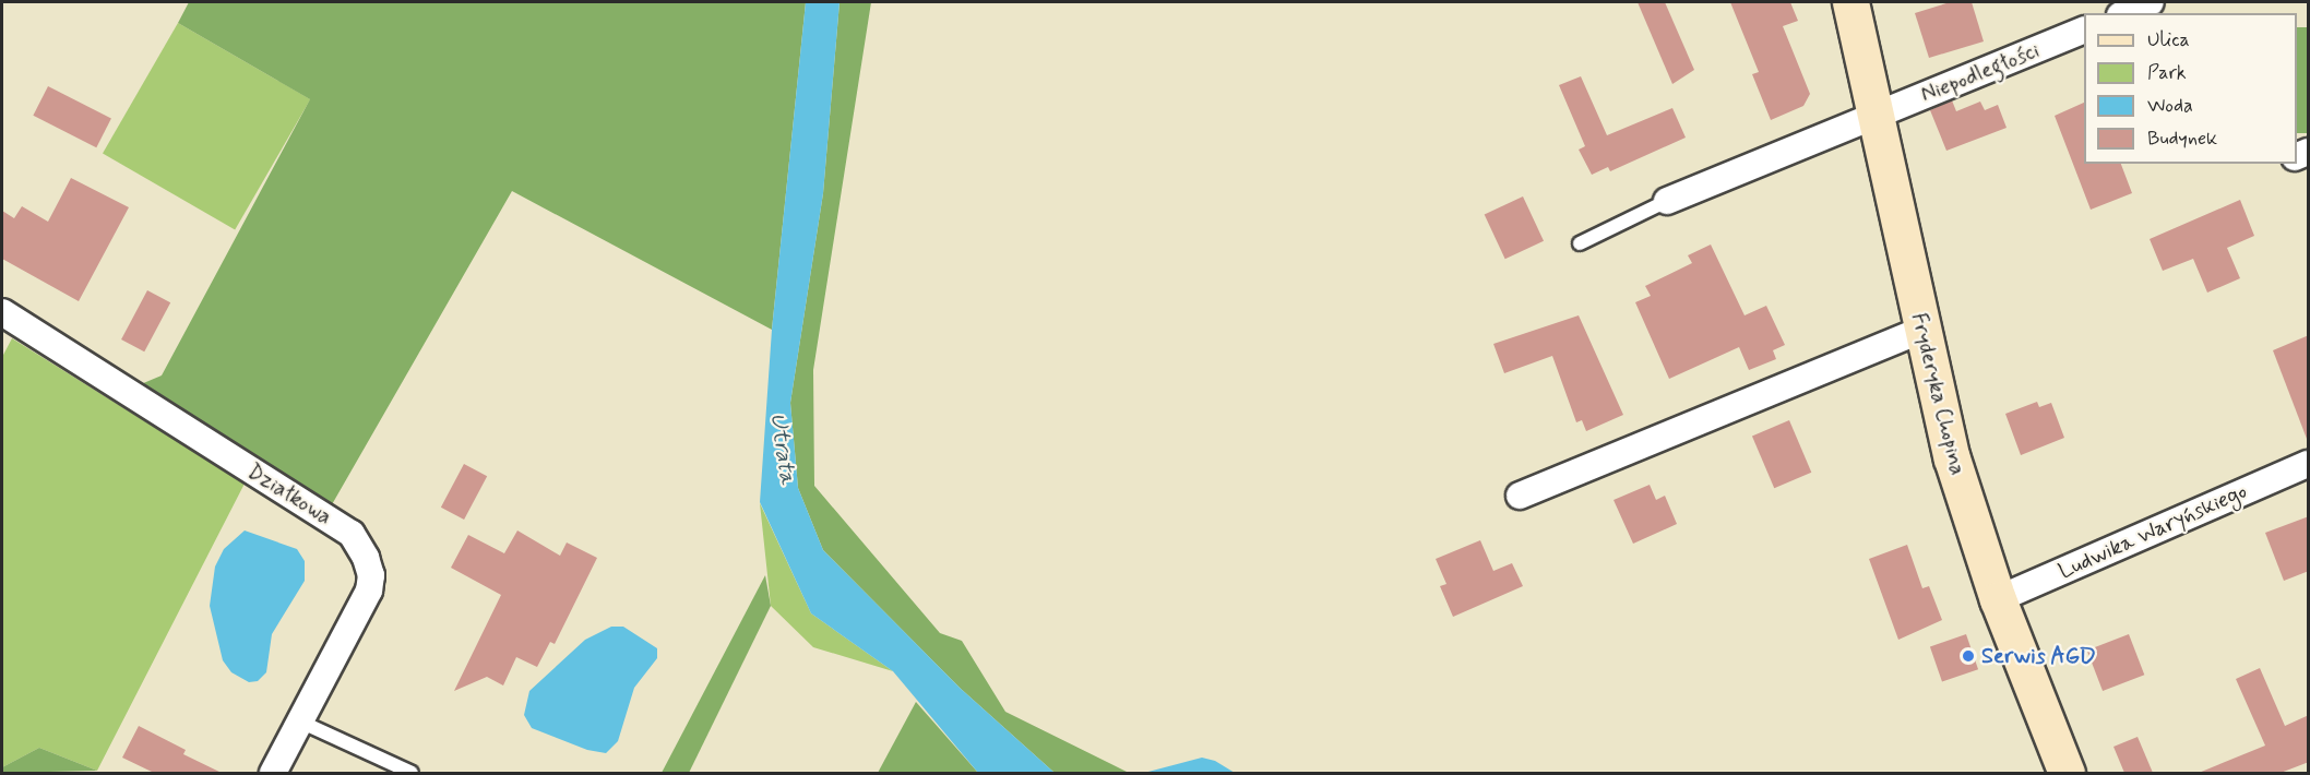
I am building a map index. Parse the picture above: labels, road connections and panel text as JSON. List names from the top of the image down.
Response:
{
  "streets": {
    "main road": ["Fryderyka Chopina"],
    "street": ["Niepodległości", "Działkowa", "Ludwika Waryńskiego"]
  },
  "crossings": [
    ["Niepodległości", "Fryderyka Chopina"],
    ["Fryderyka Chopina", "Ludwika Waryńskiego"]
  ],
  "water": ["Utrata"],
  "places": ["Serwis AGD"],
  "legend": [
    "Ulica",
    "Park",
    "Woda",
    "Budynek"
  ]
}
